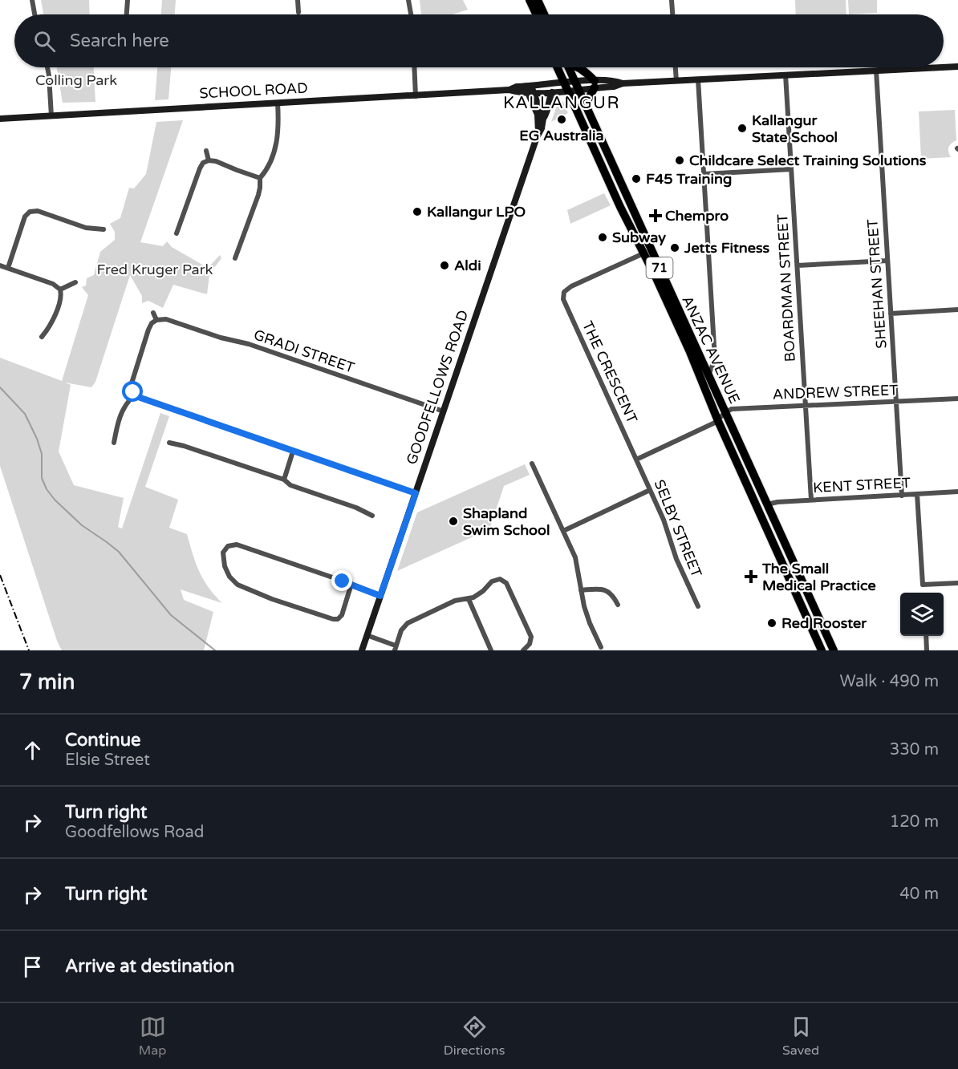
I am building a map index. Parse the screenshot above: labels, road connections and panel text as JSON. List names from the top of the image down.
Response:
{
  "streets": {
    "highway": ["71", "ANZAC AVENUE"],
    "street": [
      "SCHOOL ROAD",
      "SHEEHAN STREET",
      "BOARDMAN STREET",
      "GRADI STREET",
      "THE CRESCENT",
      "GOODFELLOWS ROAD",
      "ANDREW STREET",
      "KENT STREET",
      "SELBY STREET"
    ]
  },
  "crossings": [
    ["SCHOOL ROAD", "SHEEHAN STREET"],
    ["SCHOOL ROAD", "BOARDMAN STREET"],
    ["SCHOOL ROAD", "ANZAC AVENUE"],
    ["SCHOOL ROAD", "GOODFELLOWS ROAD"],
    ["SHEEHAN STREET", "ANDREW STREET"],
    ["SHEEHAN STREET", "KENT STREET"],
    ["BOARDMAN STREET", "ANDREW STREET"],
    ["BOARDMAN STREET", "KENT STREET"],
    ["ANZAC AVENUE", "THE CRESCENT"],
    ["ANZAC AVENUE", "ANDREW STREET"],
    ["ANZAC AVENUE", "KENT STREET"],
    ["GRADI STREET", "GOODFELLOWS ROAD"],
    ["THE CRESCENT", "SELBY STREET"]
  ],
  "districts": ["KALLANGUR"],
  "parks": ["Colling Park", "Fred Kruger Park"],
  "places": {
    "other": [
      "EG Australia",
      "Kallangur State School",
      "Childcare Select Training Solutions",
      "F45 Training",
      "Kallangur LPO",
      "Subway",
      "Jetts Fitness",
      "Aldi",
      "Shapland Swim School",
      "Red Rooster"
    ],
    "health": ["Chempro", "The Small Medical Practice"]
  },
  "page": {
    "search": "Search here",
    "heading": ["7 min", "Walk · 490 m"],
    "list": [
      ["Continue", "Elsie Street", "330 m"],
      ["Turn right", "Goodfellows Road", "120 m"],
      ["Turn right", "40 m"],
      "Arrive at destination"
    ],
    "nav": ["Map", "Directions", "Saved"]
  }
}
